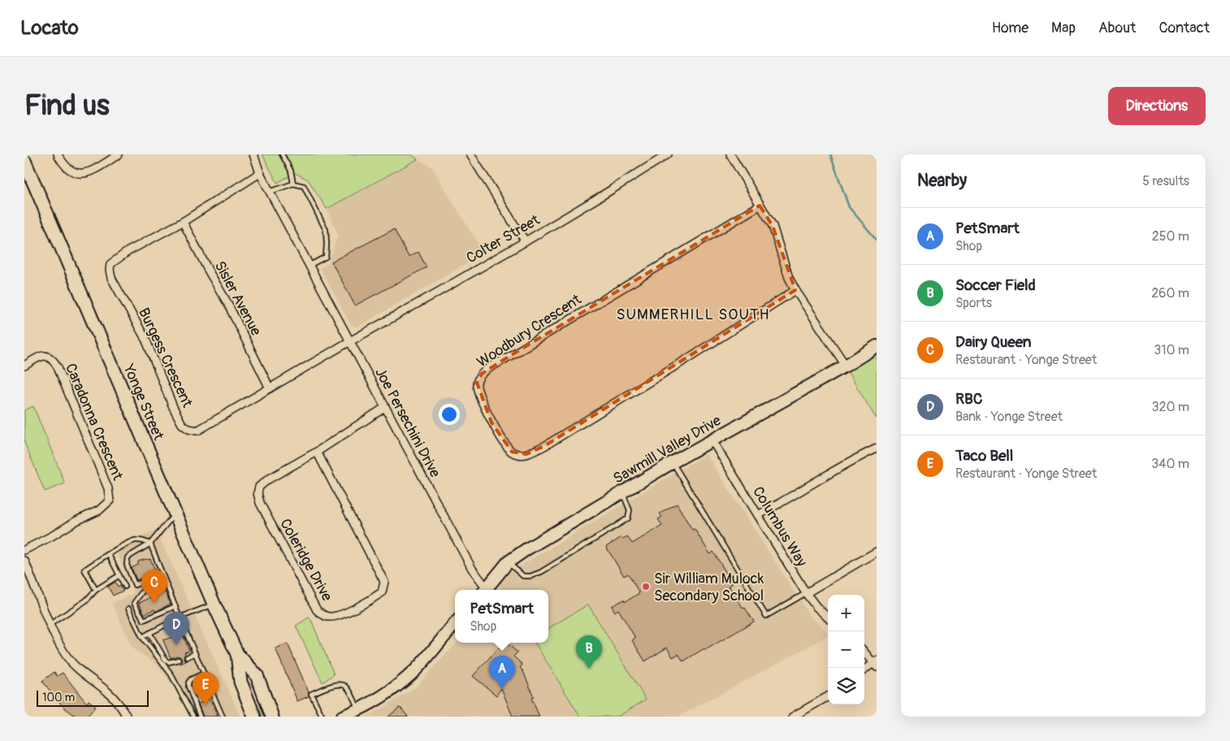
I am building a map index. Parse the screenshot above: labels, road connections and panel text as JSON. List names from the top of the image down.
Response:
{
  "streets": {
    "main road": ["Yonge Street"],
    "street": [
      "Colter Street",
      "Sisler Avenue",
      "Woodbury Crescent",
      "Burgess Crescent",
      "Caradonna Crescent",
      "Joe Persechini Drive",
      "Sawmill Valley Drive",
      "Columbus Way",
      "Coleridge Drive"
    ]
  },
  "crossings": [
    ["Colter Street", "Burgess Crescent"],
    ["Colter Street", "Joe Persechini Drive"],
    ["Sisler Avenue", "Burgess Crescent"],
    ["Burgess Crescent", "Joe Persechini Drive"],
    ["Joe Persechini Drive", "Coleridge Drive"],
    ["Sawmill Valley Drive", "Columbus Way"]
  ],
  "districts": ["SUMMERHILL SOUTH"],
  "places": ["Sir William Mulock Secondary School"],
  "scale_bar": "100 m",
  "page": {
    "header": "Locato",
    "nav": [
      "Home",
      "Map",
      "About",
      "Contact"
    ],
    "buttons": "Directions",
    "title": "Find us",
    "heading": ["Nearby", "5 results"],
    "list": [
      {
        "mark": "A",
        "name": "PetSmart",
        "note": "Shop",
        "value": "250 m"
      },
      {
        "mark": "B",
        "name": "Soccer Field",
        "note": "Sports",
        "value": "260 m"
      },
      {
        "mark": "C",
        "name": "Dairy Queen",
        "note": "Restaurant · Yonge Street",
        "value": "310 m"
      },
      {
        "mark": "D",
        "name": "RBC",
        "note": "Bank · Yonge Street",
        "value": "320 m"
      },
      {
        "mark": "E",
        "name": "Taco Bell",
        "note": "Restaurant · Yonge Street",
        "value": "340 m"
      }
    ],
    "pins": [
      "C",
      "D",
      "B",
      "A",
      "E"
    ],
    "popup": ["PetSmart", "Shop"],
    "map_buttons": ["+", "−"],
    "scale": "100 m"
  }
}
